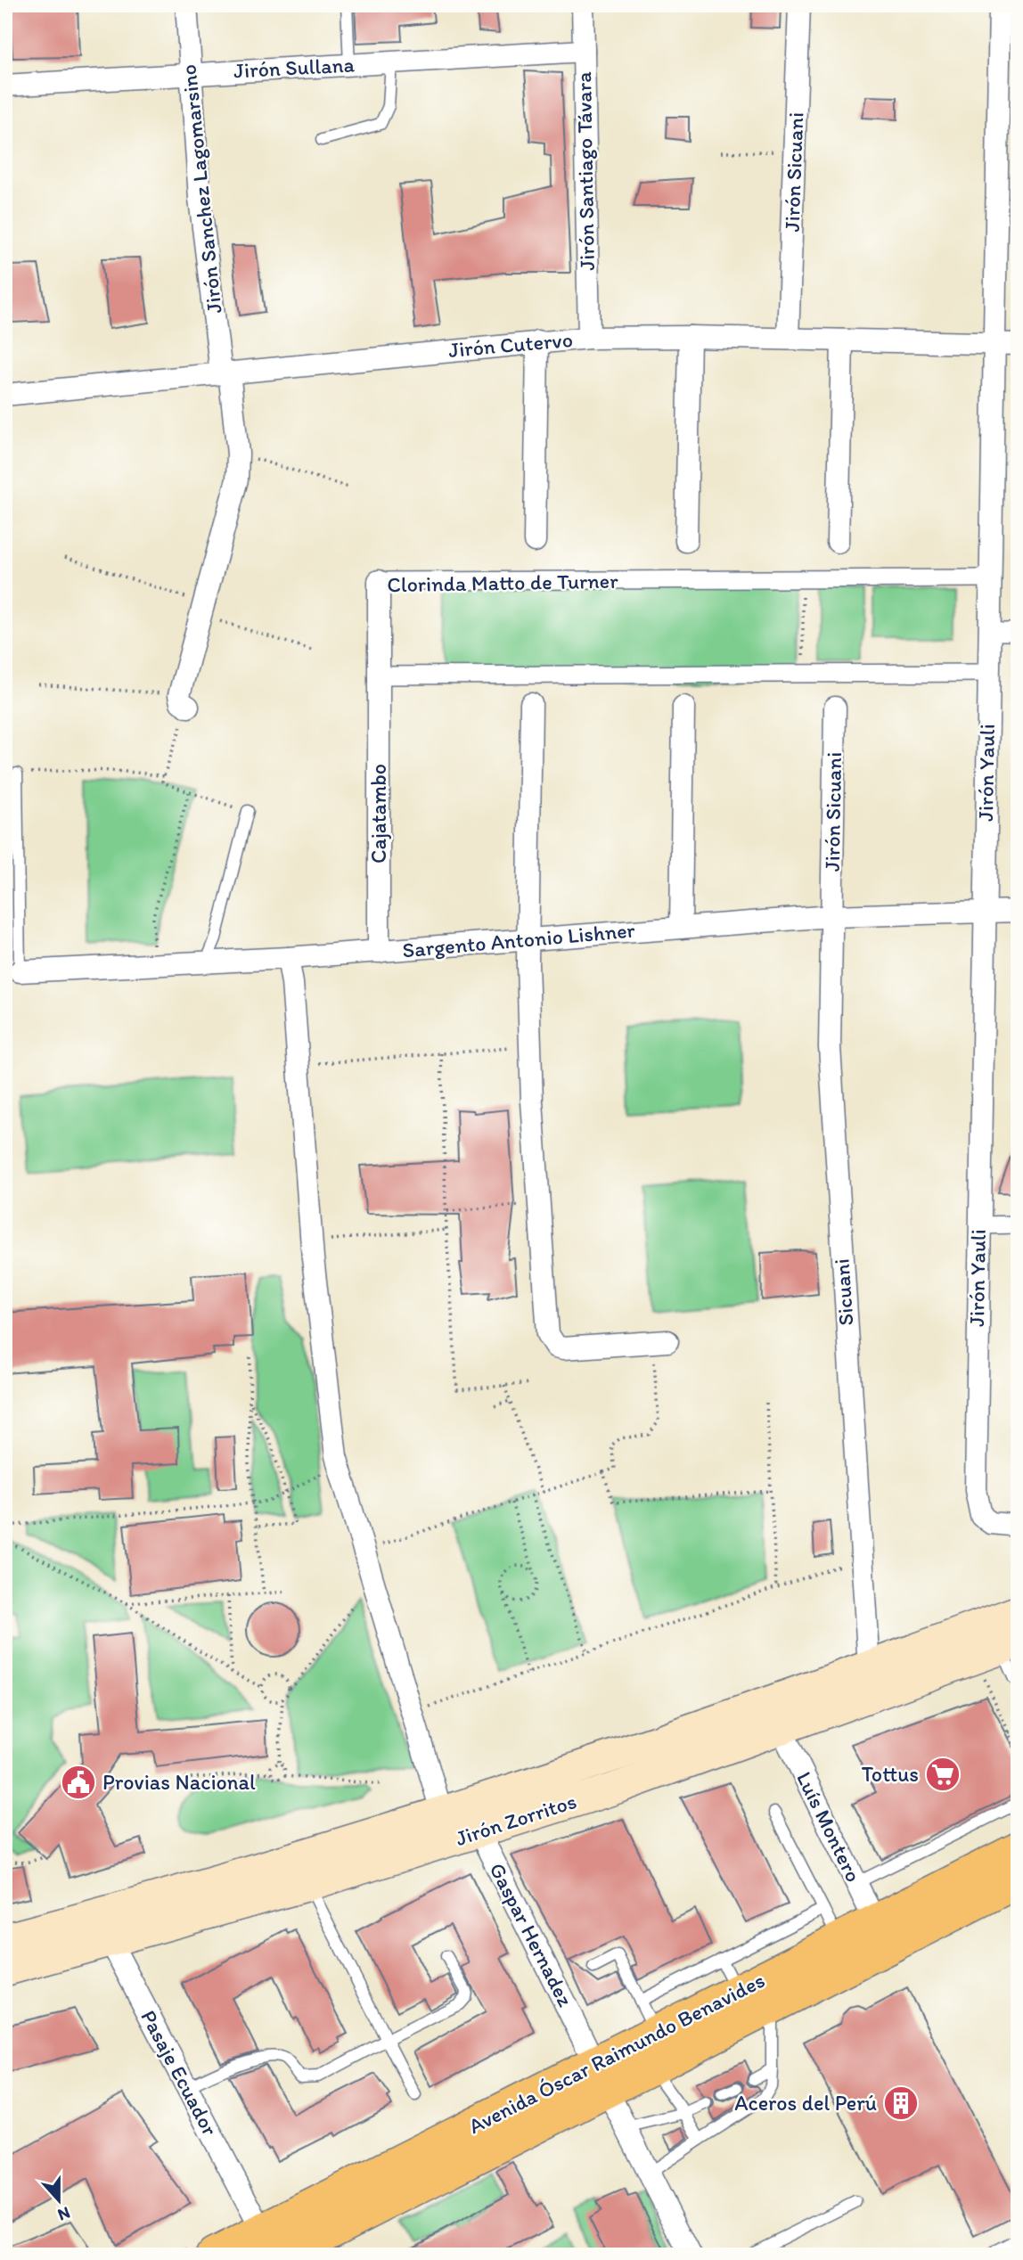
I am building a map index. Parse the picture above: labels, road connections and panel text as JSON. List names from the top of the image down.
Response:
{
  "streets": {
    "main road": ["Jirón Zorritos", "Avenida Óscar Raimundo Benavides"],
    "street": [
      "Jirón Sullana",
      "Jirón Santiago Távara",
      "Jirón Sicuani",
      "Jirón Sanchez Lagomarsino",
      "Jirón Cutervo",
      "Clorinda Matto de Turner",
      "Jirón Yauli",
      "Cajatambo",
      "Sargento Antonio Lishner",
      "Sicuani",
      "Luís Montero",
      "Gaspar Hernadez",
      "Pasaje Ecuador"
    ]
  },
  "crossings": [
    ["Jirón Sullana", "Jirón Santiago Távara"],
    ["Jirón Sullana", "Jirón Sanchez Lagomarsino"],
    ["Jirón Santiago Távara", "Jirón Cutervo"],
    ["Jirón Sicuani", "Jirón Cutervo"],
    ["Jirón Sicuani", "Sargento Antonio Lishner"],
    ["Jirón Sicuani", "Sicuani"],
    ["Jirón Sanchez Lagomarsino", "Jirón Cutervo"],
    ["Jirón Cutervo", "Jirón Yauli"],
    ["Clorinda Matto de Turner", "Jirón Yauli"],
    ["Clorinda Matto de Turner", "Cajatambo"],
    ["Jirón Yauli", "Sargento Antonio Lishner"],
    ["Cajatambo", "Sargento Antonio Lishner"],
    ["Sargento Antonio Lishner", "Sicuani"],
    ["Sargento Antonio Lishner", "Gaspar Hernadez"],
    ["Sicuani", "Jirón Zorritos"],
    ["Jirón Zorritos", "Luís Montero"],
    ["Jirón Zorritos", "Gaspar Hernadez"],
    ["Jirón Zorritos", "Pasaje Ecuador"],
    ["Luís Montero", "Avenida Óscar Raimundo Benavides"],
    ["Gaspar Hernadez", "Avenida Óscar Raimundo Benavides"],
    ["Avenida Óscar Raimundo Benavides", "Pasaje Ecuador"]
  ],
  "places": {
    "supermarket": ["Tottus"],
    "public building": ["Provias Nacional"],
    "building": ["Aceros del Perú"]
  },
  "north": "bottom"
}
